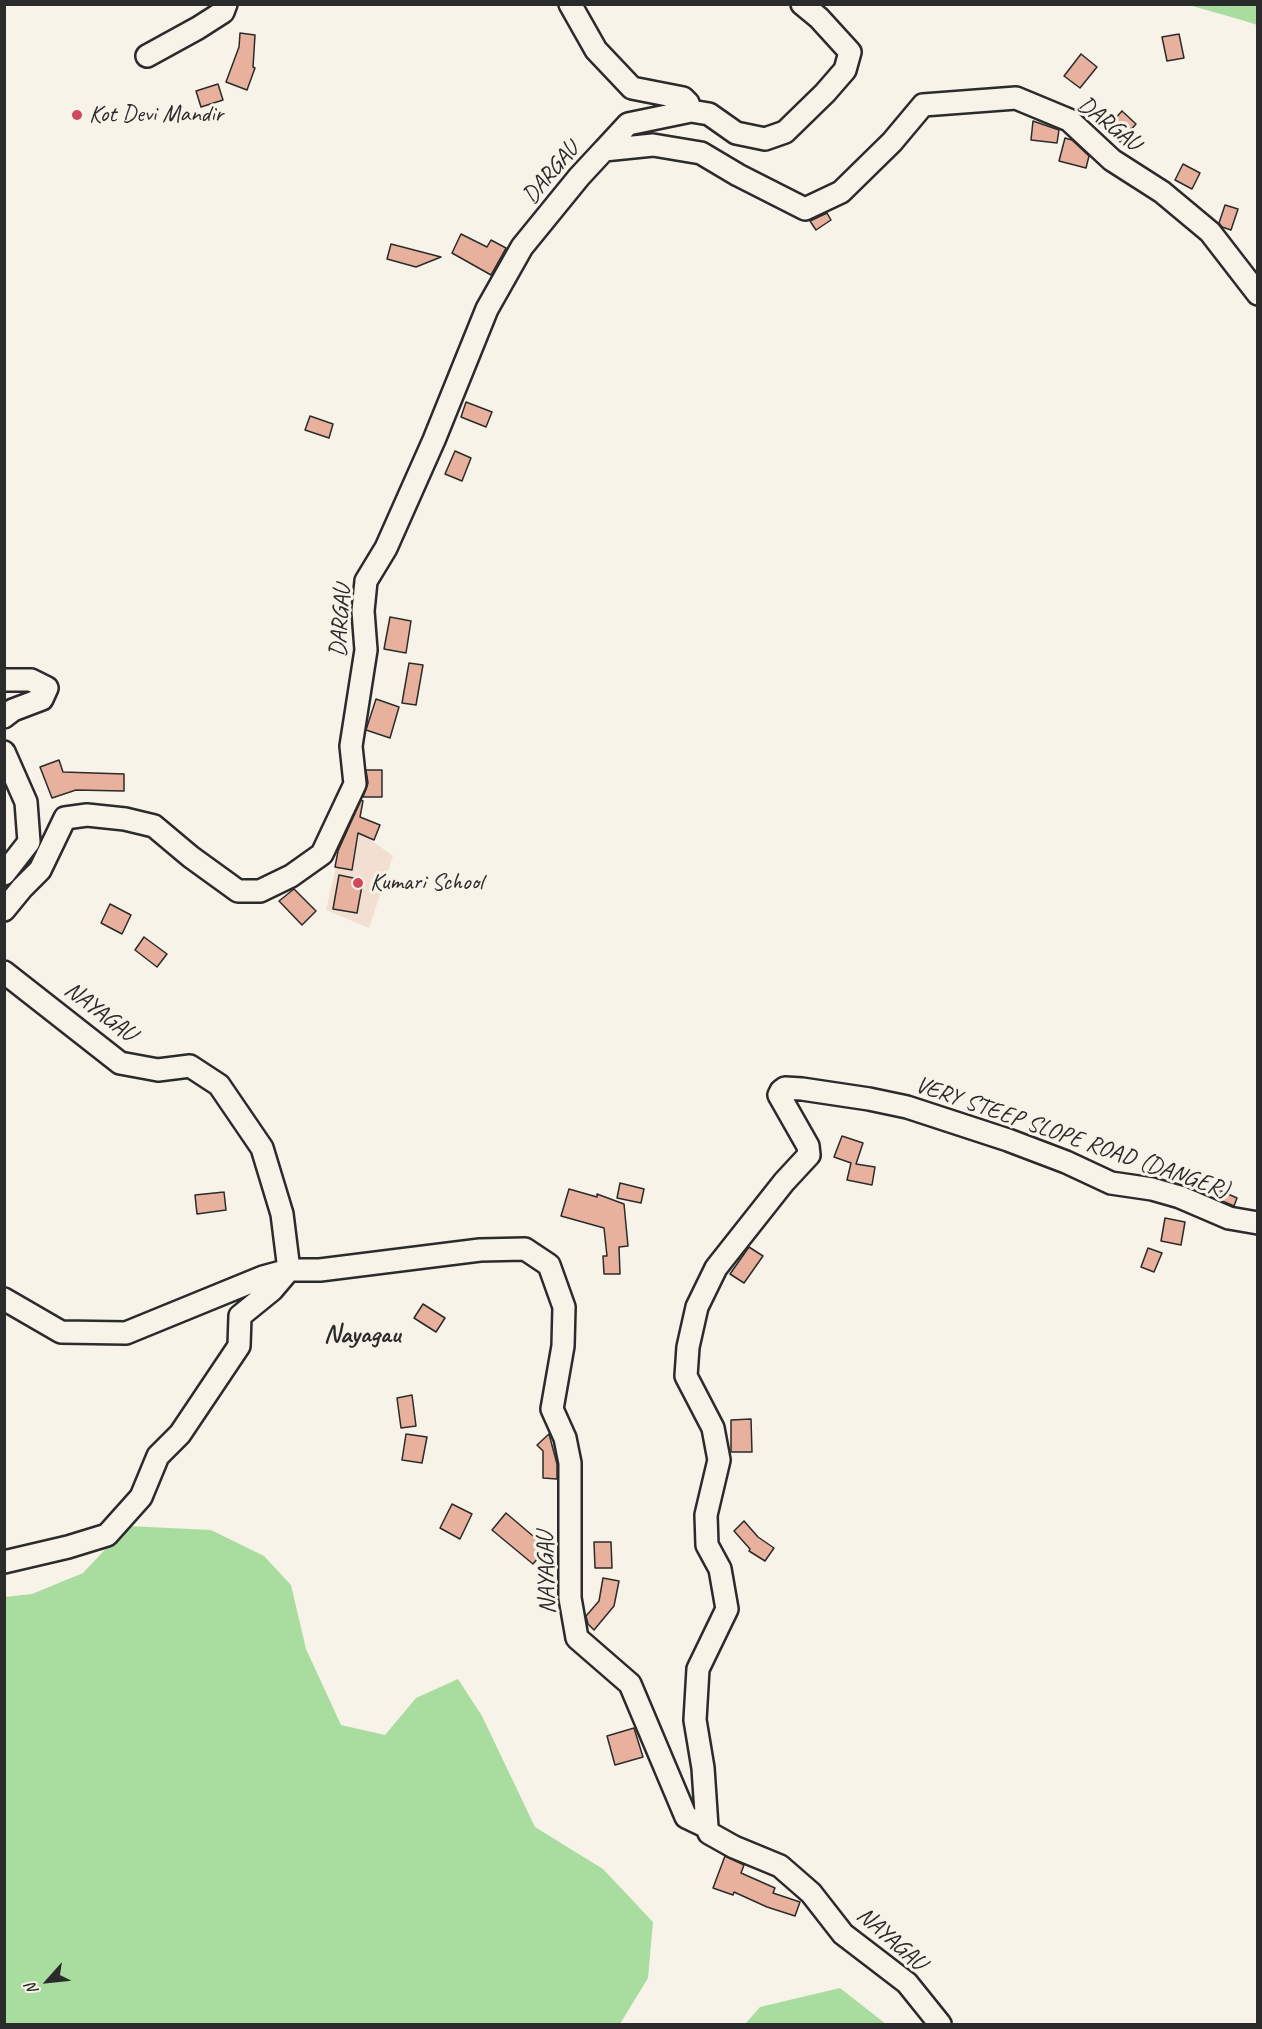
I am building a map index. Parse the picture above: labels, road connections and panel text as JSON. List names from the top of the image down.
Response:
{
  "streets": {
    "street": ["DARGAU", "NAYAGAU", "VERY STEEP SLOPE ROAD (DANGER)"]
  },
  "crossings": [
    ["NAYAGAU", "VERY STEEP SLOPE ROAD (DANGER)"]
  ],
  "districts": ["Nayagau"],
  "places": ["Kot Devi Mandir", "Kumari School"],
  "north": "bottom left"
}
